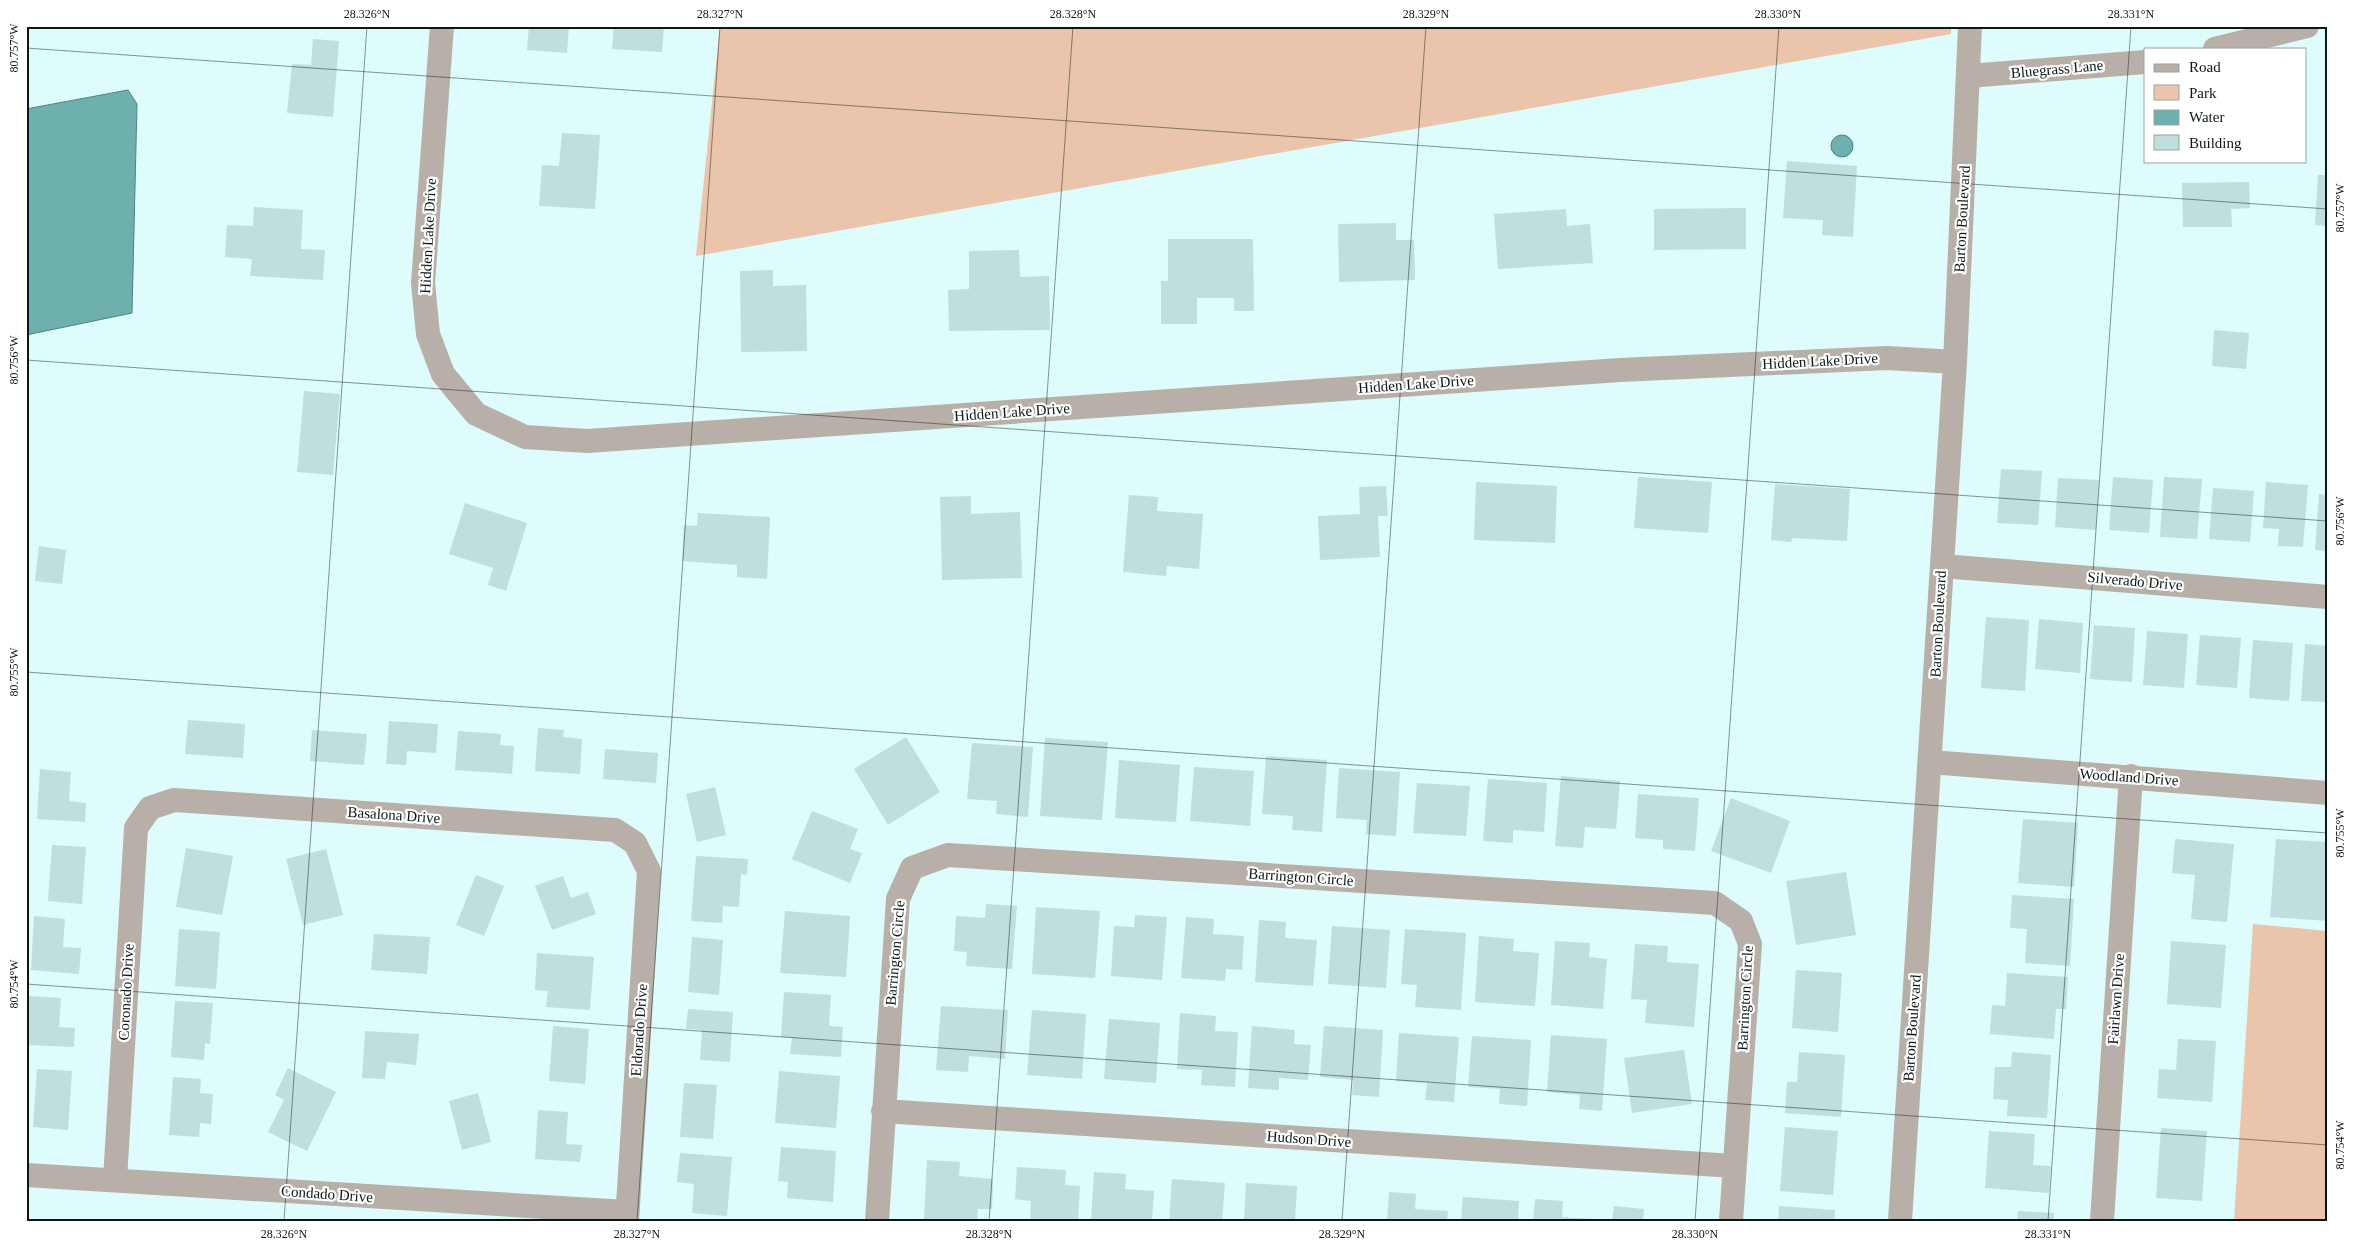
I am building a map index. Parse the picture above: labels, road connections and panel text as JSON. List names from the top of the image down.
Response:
{
  "streets": {
    "street": [
      "Bluegrass Lane",
      "Barton Boulevard",
      "Hidden Lake Drive",
      "Silverado Drive",
      "Woodland Drive",
      "Basalona Drive",
      "Barrington Circle",
      "Coronado Drive",
      "Fairlawn Drive",
      "Eldorado Drive",
      "Hudson Drive",
      "Condado Drive"
    ]
  },
  "crossings": [
    ["Bluegrass Lane", "Barton Boulevard"],
    ["Barton Boulevard", "Hidden Lake Drive"],
    ["Barton Boulevard", "Silverado Drive"],
    ["Barton Boulevard", "Woodland Drive"],
    ["Woodland Drive", "Fairlawn Drive"],
    ["Basalona Drive", "Coronado Drive"],
    ["Basalona Drive", "Eldorado Drive"],
    ["Barrington Circle", "Hudson Drive"],
    ["Coronado Drive", "Condado Drive"],
    ["Eldorado Drive", "Condado Drive"]
  ],
  "legend": [
    "Road",
    "Park",
    "Water",
    "Building"
  ],
  "coordinates": [
    "28.326°N",
    "28.327°N",
    "28.328°N",
    "28.329°N",
    "28.330°N",
    "28.331°N",
    "80.757°W",
    "80.756°W",
    "80.755°W",
    "80.754°W"
  ]
}
